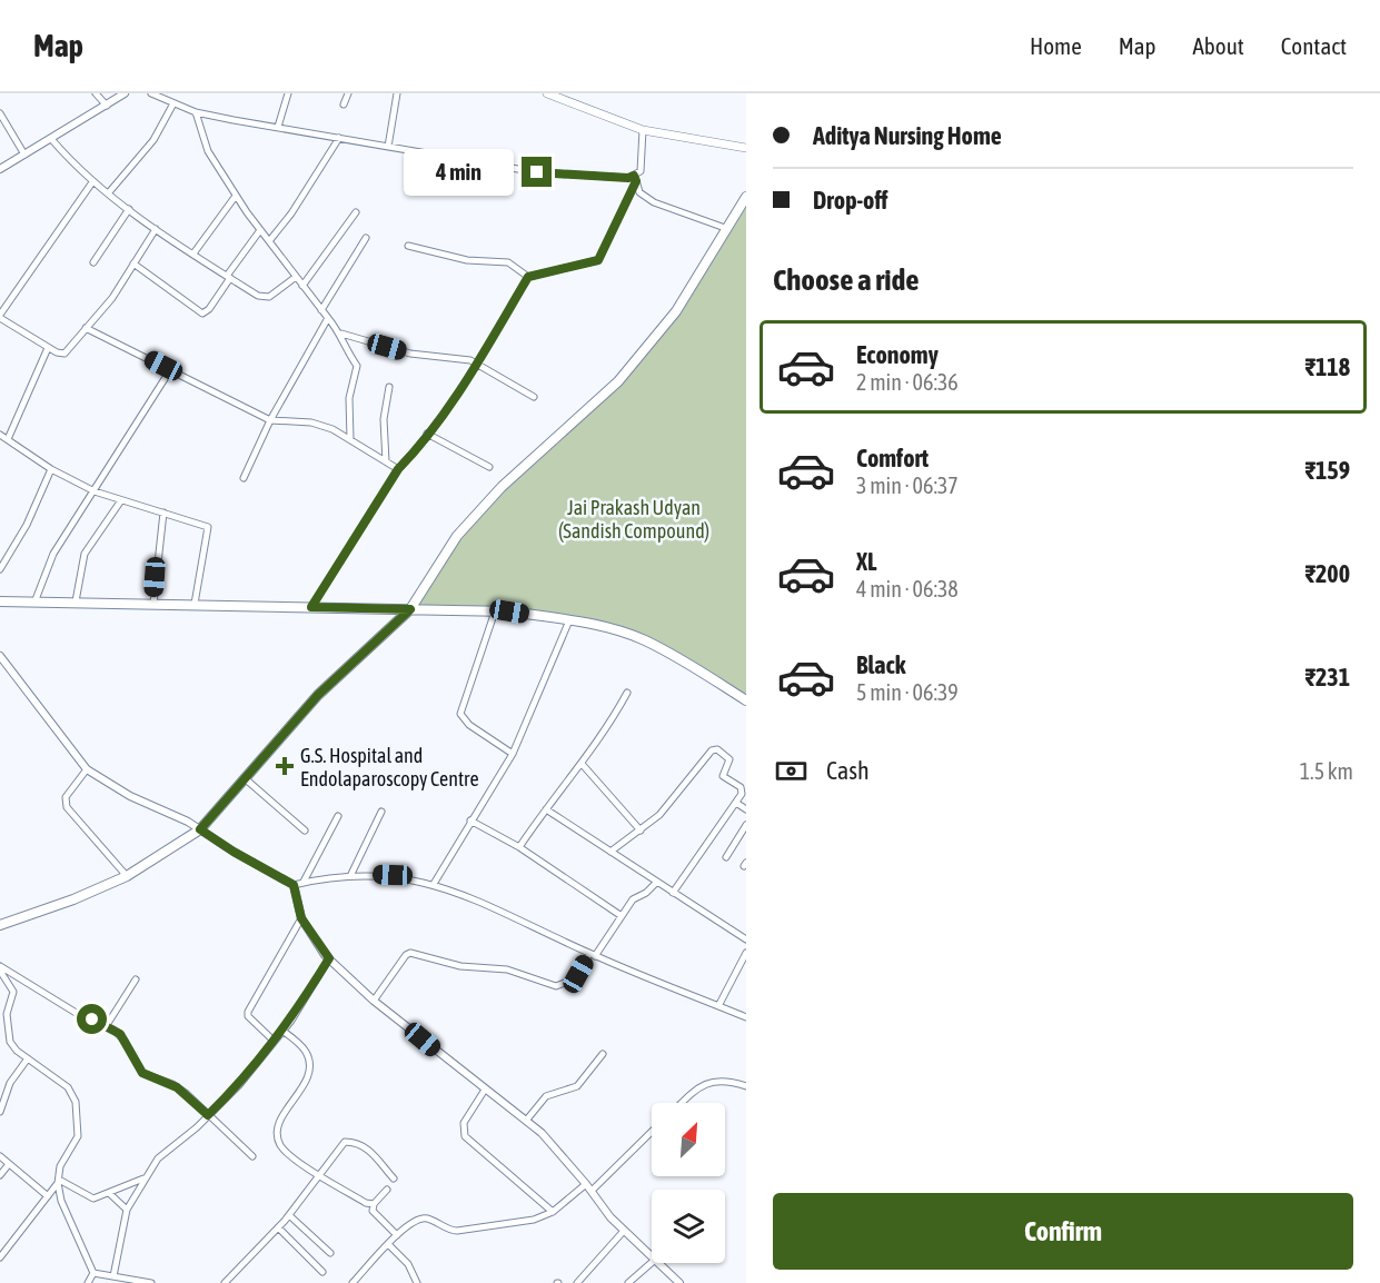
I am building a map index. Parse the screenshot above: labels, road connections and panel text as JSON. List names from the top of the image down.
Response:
{
  "parks": ["Jai Prakash Udyan (Sandish Compound)"],
  "places": {
    "health": ["G.S. Hospital and Endolaparoscopy Centre"]
  },
  "north": "top right",
  "page": {
    "header": "Map",
    "nav": [
      "Home",
      "Map",
      "About",
      "Contact"
    ],
    "banner": ["Aditya Nursing Home", "Drop-off"],
    "bubble": "4 min",
    "heading": "Choose a ride",
    "list": [
      {
        "name": "Economy",
        "note": "2 min · 06:36",
        "value": "₹118"
      },
      {
        "name": "Comfort",
        "note": "3 min · 06:37",
        "value": "₹159"
      },
      {
        "name": "XL",
        "note": "4 min · 06:38",
        "value": "₹200"
      },
      {
        "name": "Black",
        "note": "5 min · 06:39",
        "value": "₹231"
      }
    ],
    "pay": ["Cash", "1.5 km"],
    "buttons": "Confirm"
  }
}
